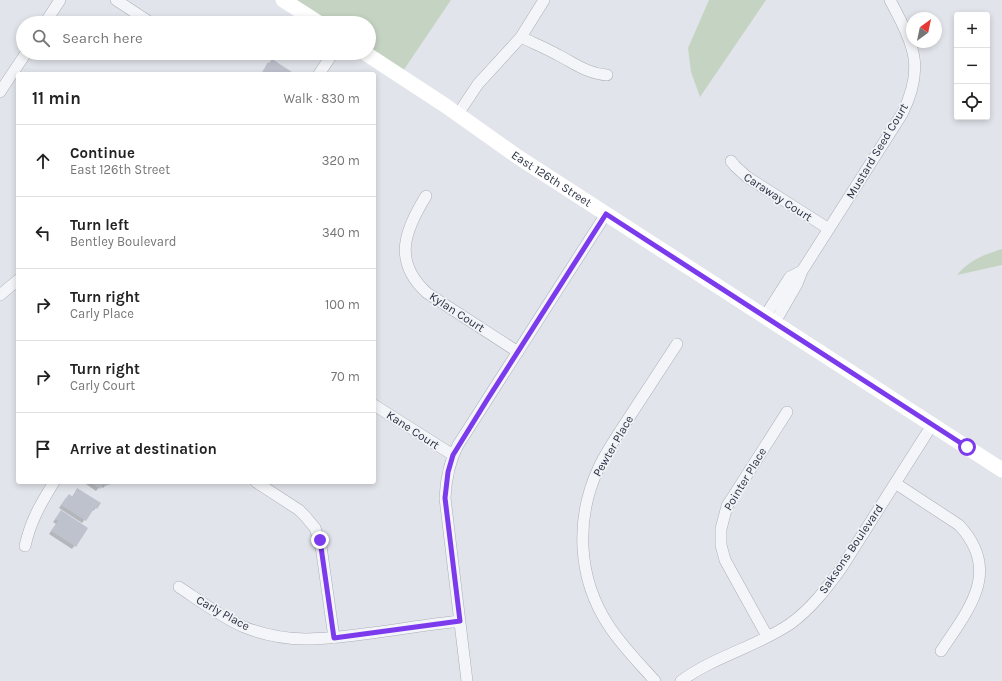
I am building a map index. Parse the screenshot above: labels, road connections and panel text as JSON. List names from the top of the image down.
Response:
{
  "streets": {
    "main road": ["East 126th Street"],
    "street": [
      "Mustard Seed Court",
      "Caraway Court",
      "Kylan Court",
      "Kane Court",
      "Pewter Place",
      "Pointer Place",
      "Saksons Boulevard",
      "Carly Place"
    ]
  },
  "crossings": [
    ["Mustard Seed Court", "East 126th Street"],
    ["Mustard Seed Court", "Caraway Court"],
    ["East 126th Street", "Saksons Boulevard"],
    ["Pointer Place", "Saksons Boulevard"]
  ],
  "north": "top right",
  "page": {
    "map_buttons": ["+", "−"],
    "search": "Search here",
    "heading": ["11 min", "Walk · 830 m"],
    "list": [
      ["Continue", "East 126th Street", "320 m"],
      ["Turn left", "Bentley Boulevard", "340 m"],
      ["Turn right", "Carly Place", "100 m"],
      ["Turn right", "Carly Court", "70 m"],
      "Arrive at destination"
    ]
  }
}
